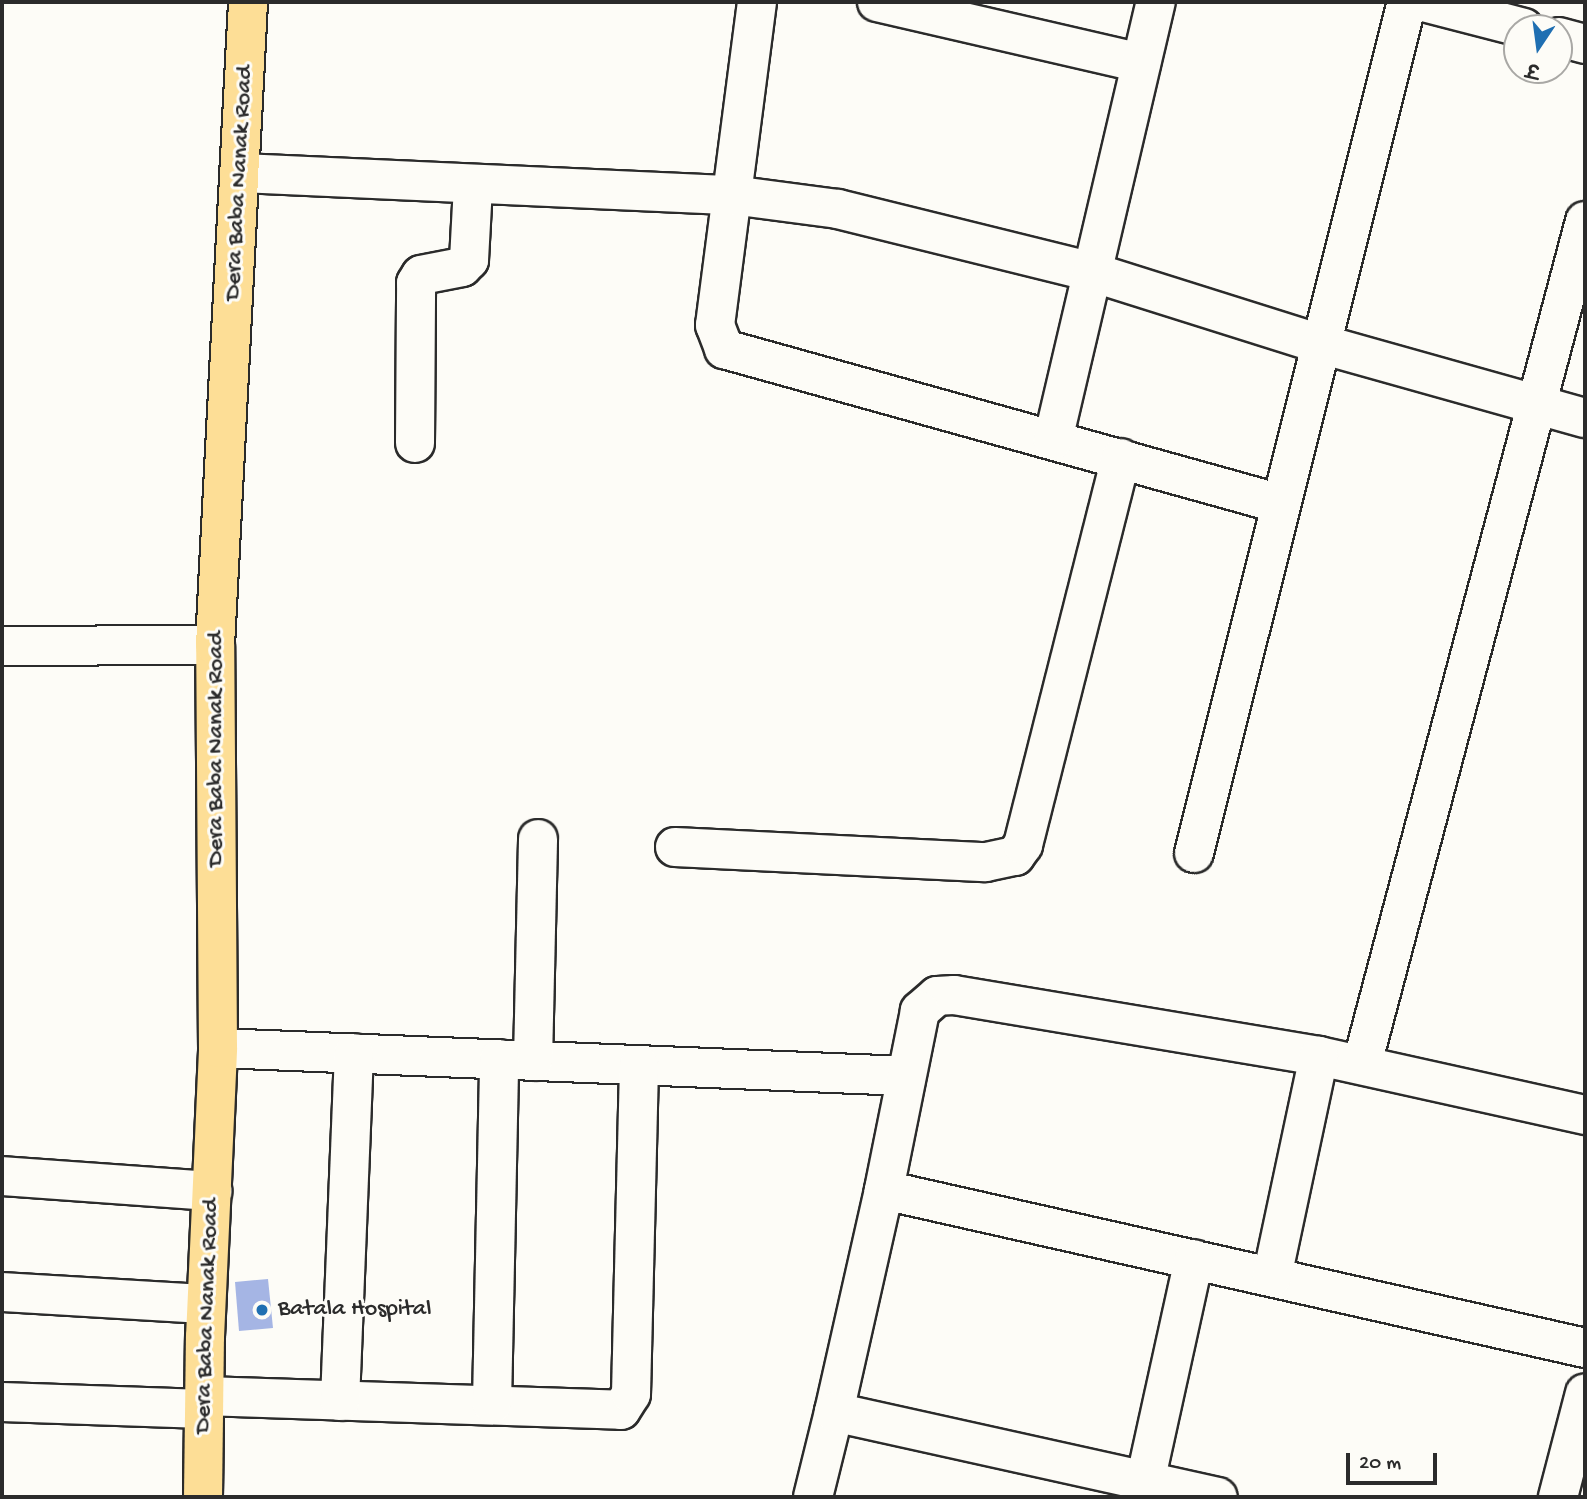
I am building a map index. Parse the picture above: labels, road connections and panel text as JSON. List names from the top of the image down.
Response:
{
  "streets": {
    "main road": ["Dera Baba Nanak Road"]
  },
  "places": ["Batala Hospital"],
  "scale_bar": "20 m",
  "north": "bottom"
}
